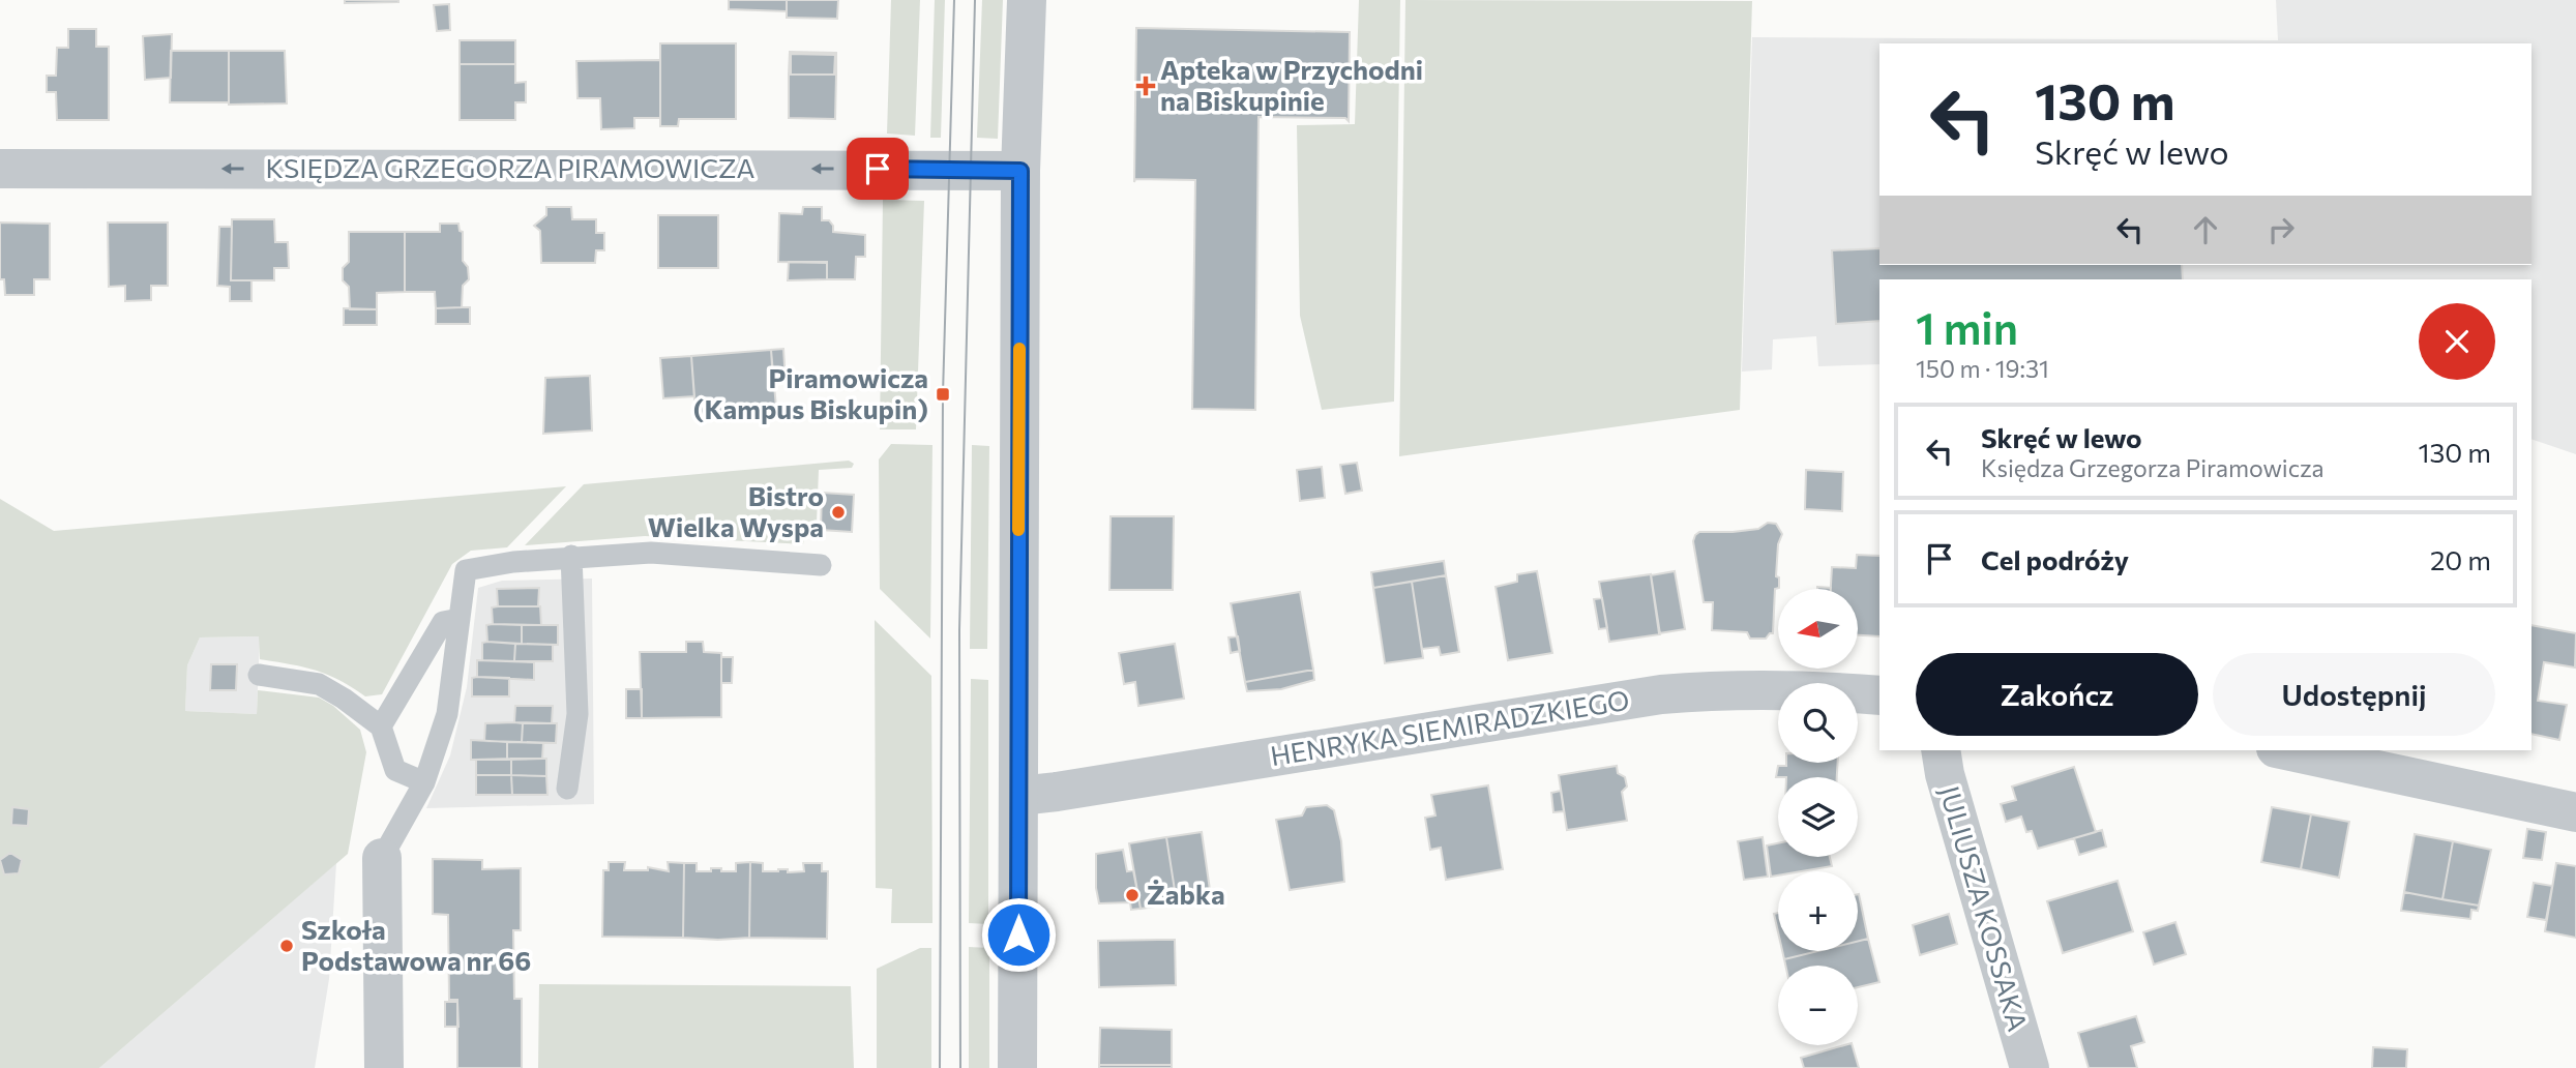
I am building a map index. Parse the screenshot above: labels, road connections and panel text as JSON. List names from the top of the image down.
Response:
{
  "streets": {
    "street": ["KSIĘDZA GRZEGORZA PIRAMOWICZA", "HENRYKA SIEMIRADZKIEGO", "JULIUSZA KOSSAKA"]
  },
  "one_way": ["KSIĘDZA GRZEGORZA PIRAMOWICZA"],
  "places": {
    "health": ["Apteka w Przychodni na Biskupinie"],
    "transit": ["Piramowicza (Kampus Biskupin)"],
    "other": ["Bistro Wielka Wyspa", "Żabka", "Szkoła Podstawowa nr 66"]
  },
  "north": "left",
  "page": {
    "turn": ["130 m", "Skręć w lewo"],
    "heading": ["1 min", "150 m · 19:31"],
    "list": [
      {
        "name": "Skręć w lewo",
        "note": "Księdza Grzegorza Piramowicza",
        "value": "130 m"
      },
      {
        "name": "Cel podróży",
        "value": "20 m"
      }
    ],
    "map_buttons": ["+", "−"],
    "buttons": ["Zakończ", "Udostępnij"]
  }
}
